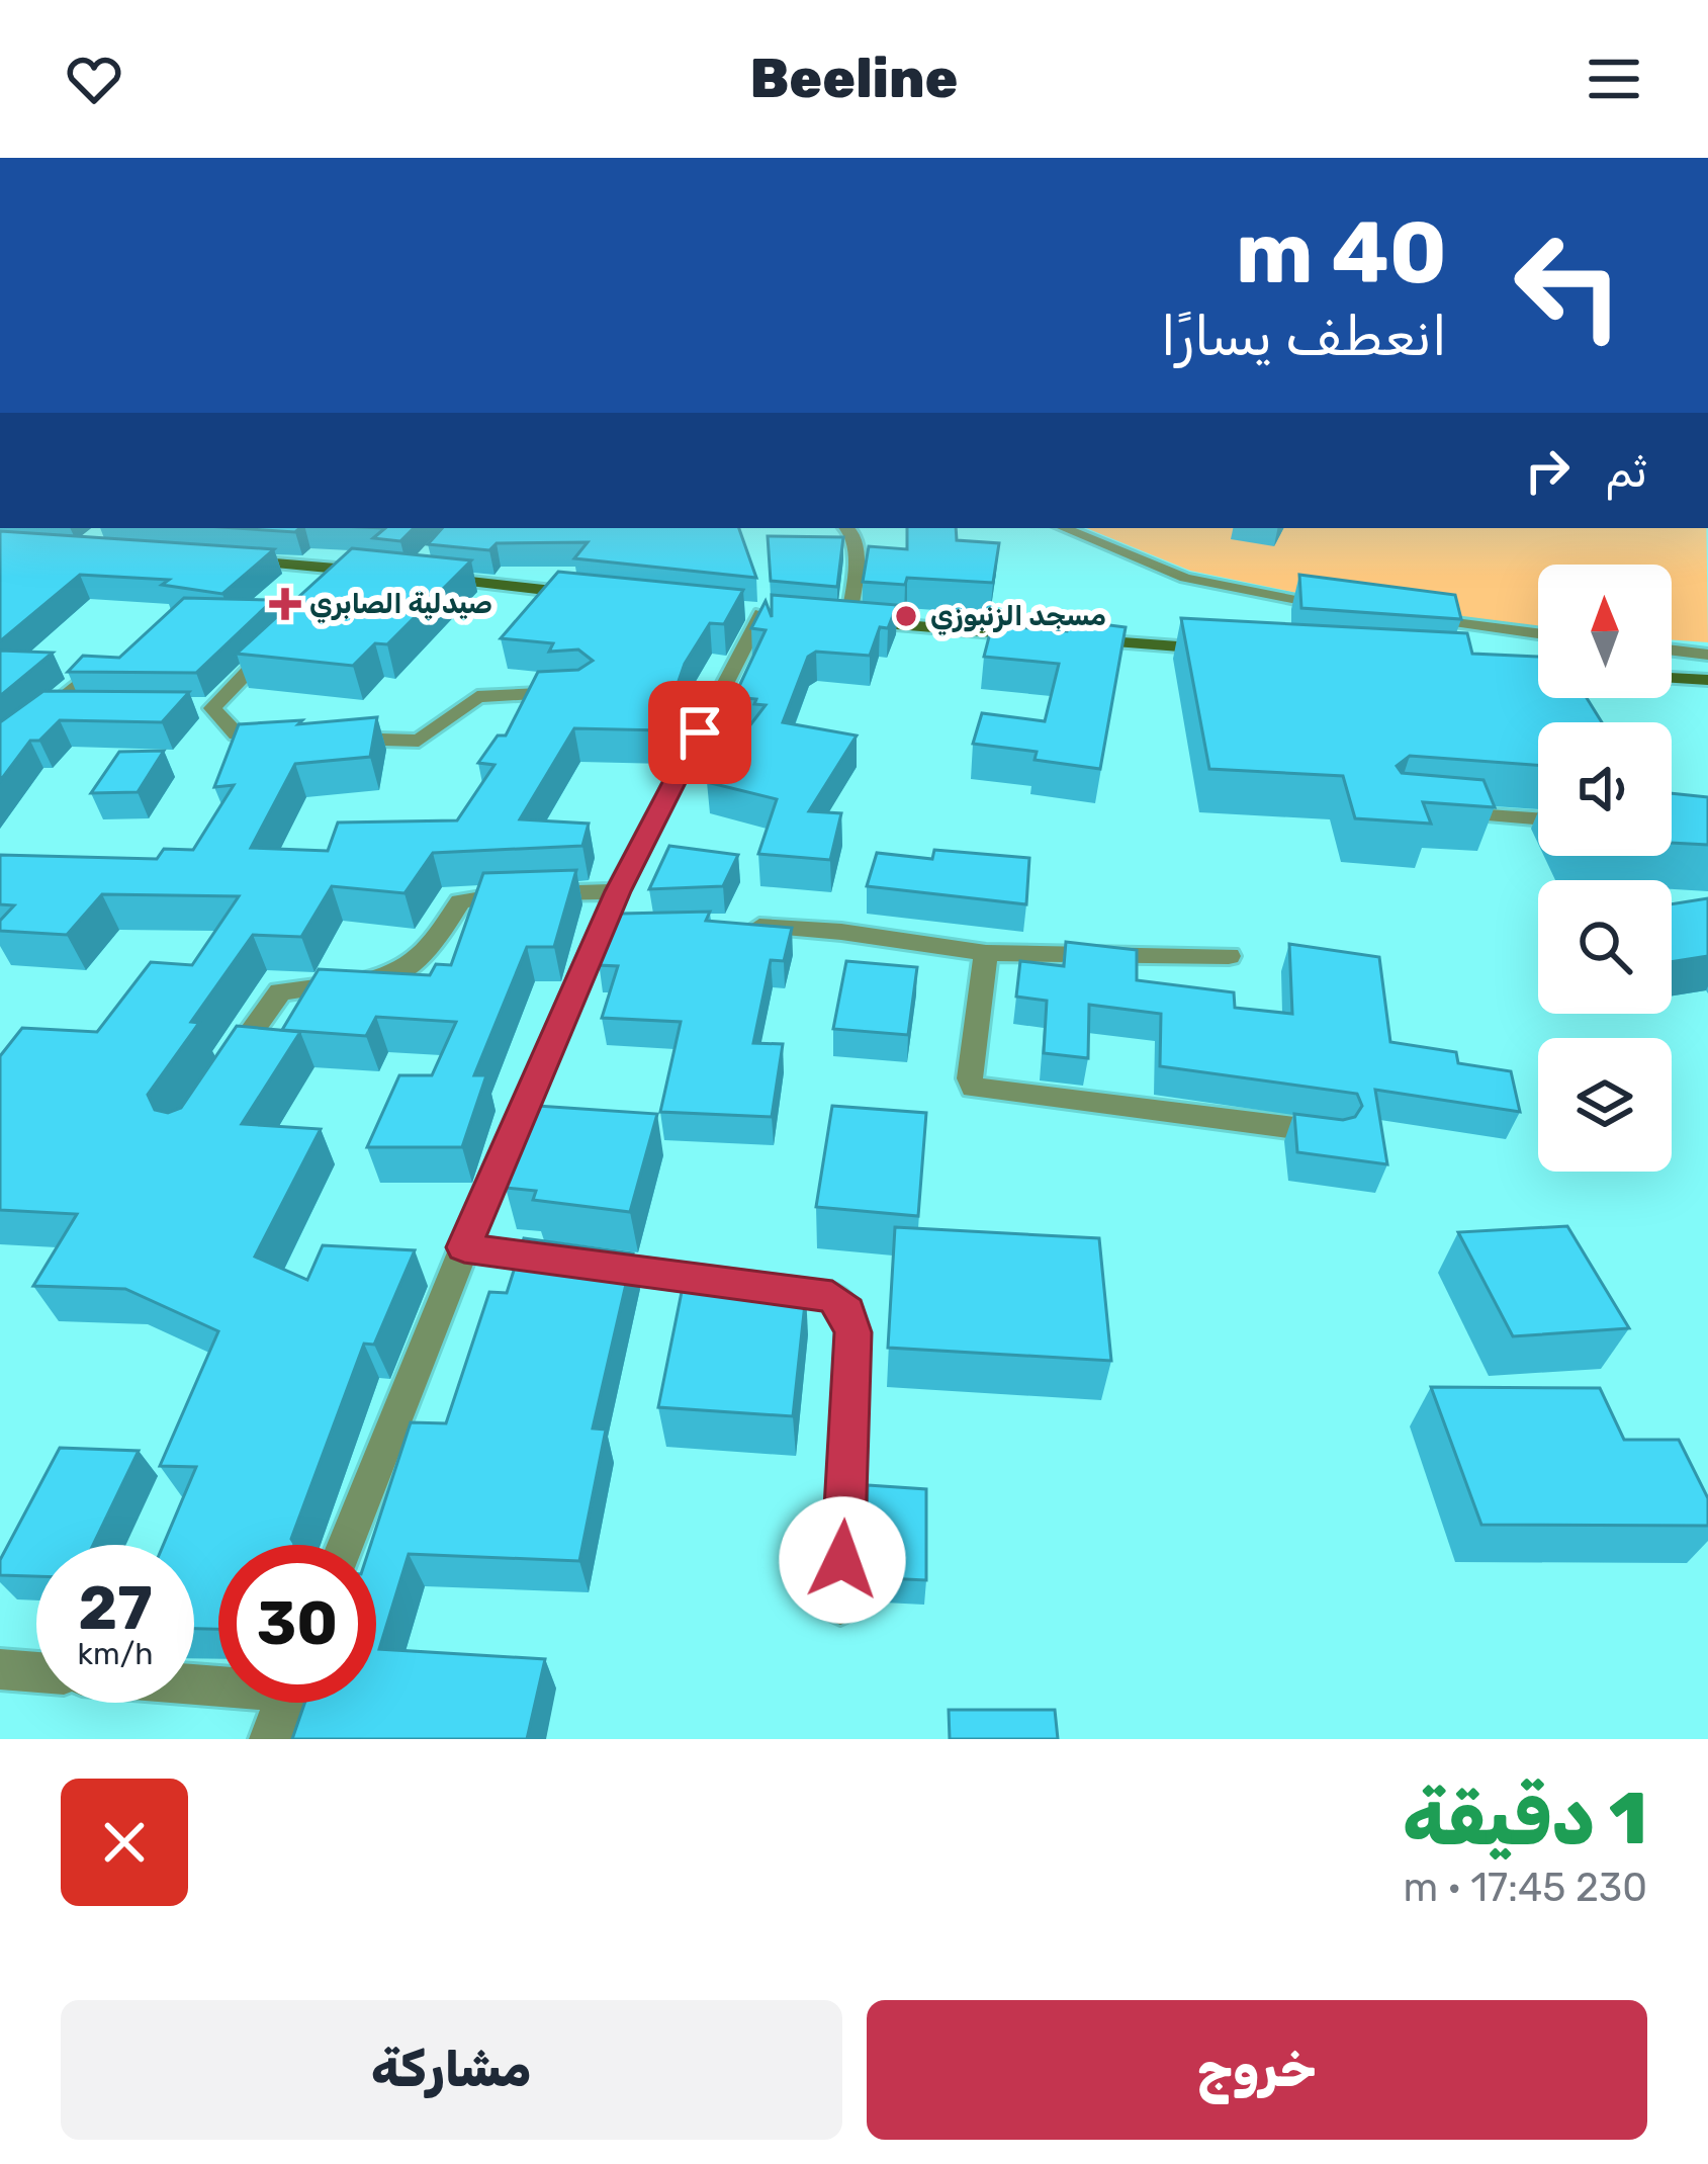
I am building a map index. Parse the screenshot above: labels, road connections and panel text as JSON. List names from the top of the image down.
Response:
{
  "places": {
    "health": ["صيدلية الصابري"],
    "other": ["مسجد الزنبوزي"]
  },
  "north": "top",
  "page": {
    "header": "Beeline",
    "turn": ["40 m", "انعطف يسارًا"],
    "then": "ثم",
    "speed": "27 km/h",
    "limit": "30",
    "heading": ["1 دقيقة", "230 m · 17:45"],
    "buttons": ["خروج", "مشاركة"]
  }
}
